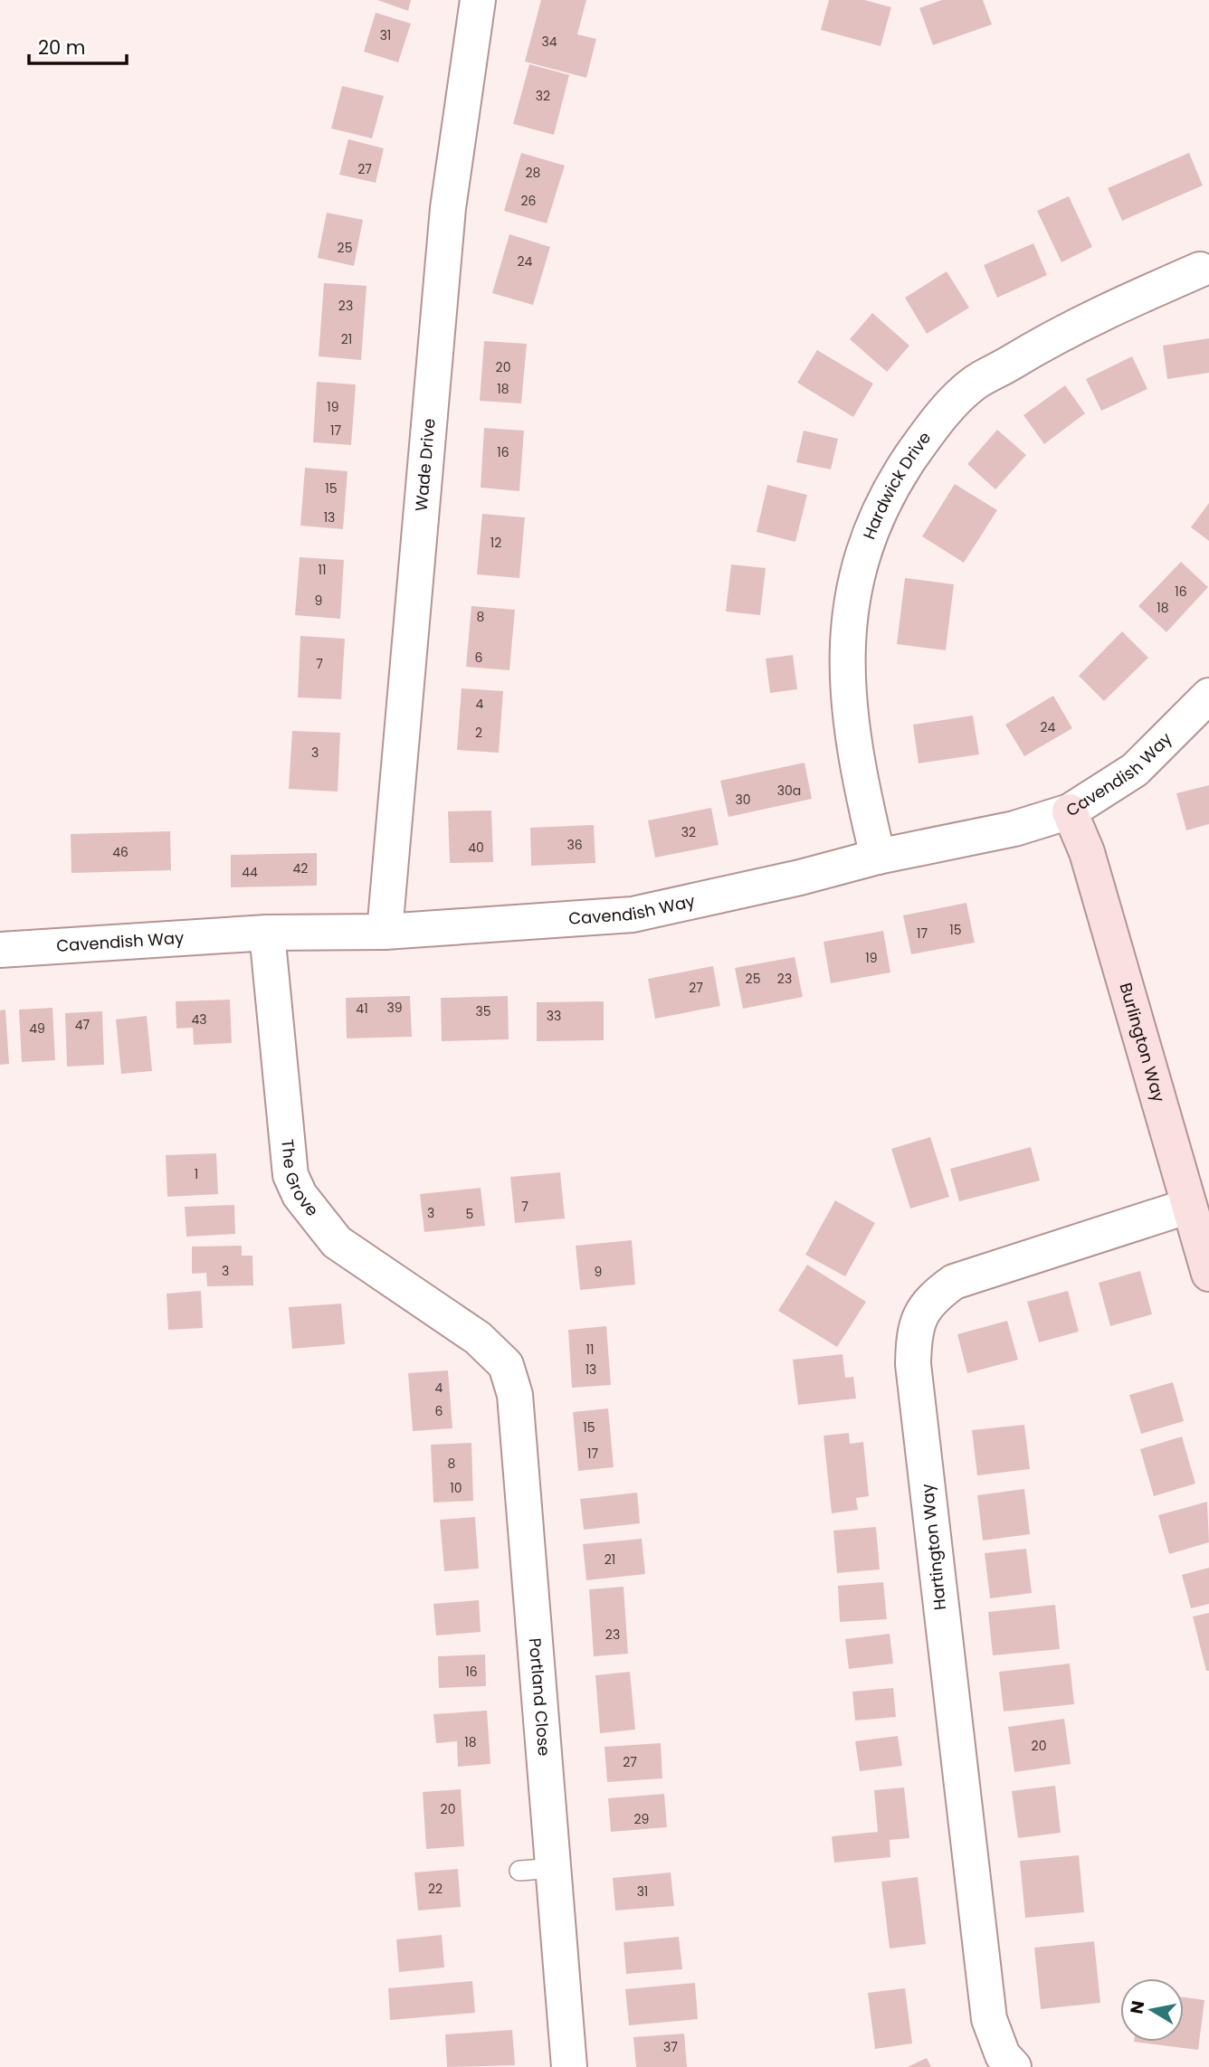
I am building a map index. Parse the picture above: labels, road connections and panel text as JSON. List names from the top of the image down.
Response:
{
  "streets": {
    "street": [
      "Wade Drive",
      "Hardwick Drive",
      "Cavendish Way",
      "Burlington Way",
      "The Grove",
      "Hartington Way",
      "Portland Close"
    ]
  },
  "crossings": [
    ["Wade Drive", "Cavendish Way"],
    ["Hardwick Drive", "Cavendish Way"],
    ["Cavendish Way", "Burlington Way"],
    ["Cavendish Way", "The Grove"],
    ["Burlington Way", "Hartington Way"],
    ["The Grove", "Portland Close"]
  ],
  "house_numbers": [
    "31",
    "34",
    "32",
    "27",
    "28",
    "26",
    "25",
    "24",
    "23",
    "21",
    "20",
    "18",
    "19",
    "17",
    "16",
    "15",
    "13",
    "12",
    "11",
    "16",
    "9",
    "18",
    "8",
    "6",
    "7",
    "4",
    "24",
    "2",
    "3",
    "30a",
    "30",
    "32",
    "36",
    "40",
    "46",
    "42",
    "44",
    "15",
    "17",
    "19",
    "25",
    "23",
    "27",
    "39",
    "41",
    "35",
    "33",
    "43",
    "47",
    "49",
    "1",
    "7",
    "3",
    "5",
    "3",
    "9",
    "11",
    "13",
    "4",
    "6",
    "15",
    "17",
    "8",
    "10",
    "21",
    "23",
    "16",
    "18",
    "20",
    "27",
    "20",
    "29",
    "22",
    "31",
    "37"
  ],
  "scale_bar": "20 m",
  "north": "left"
}
